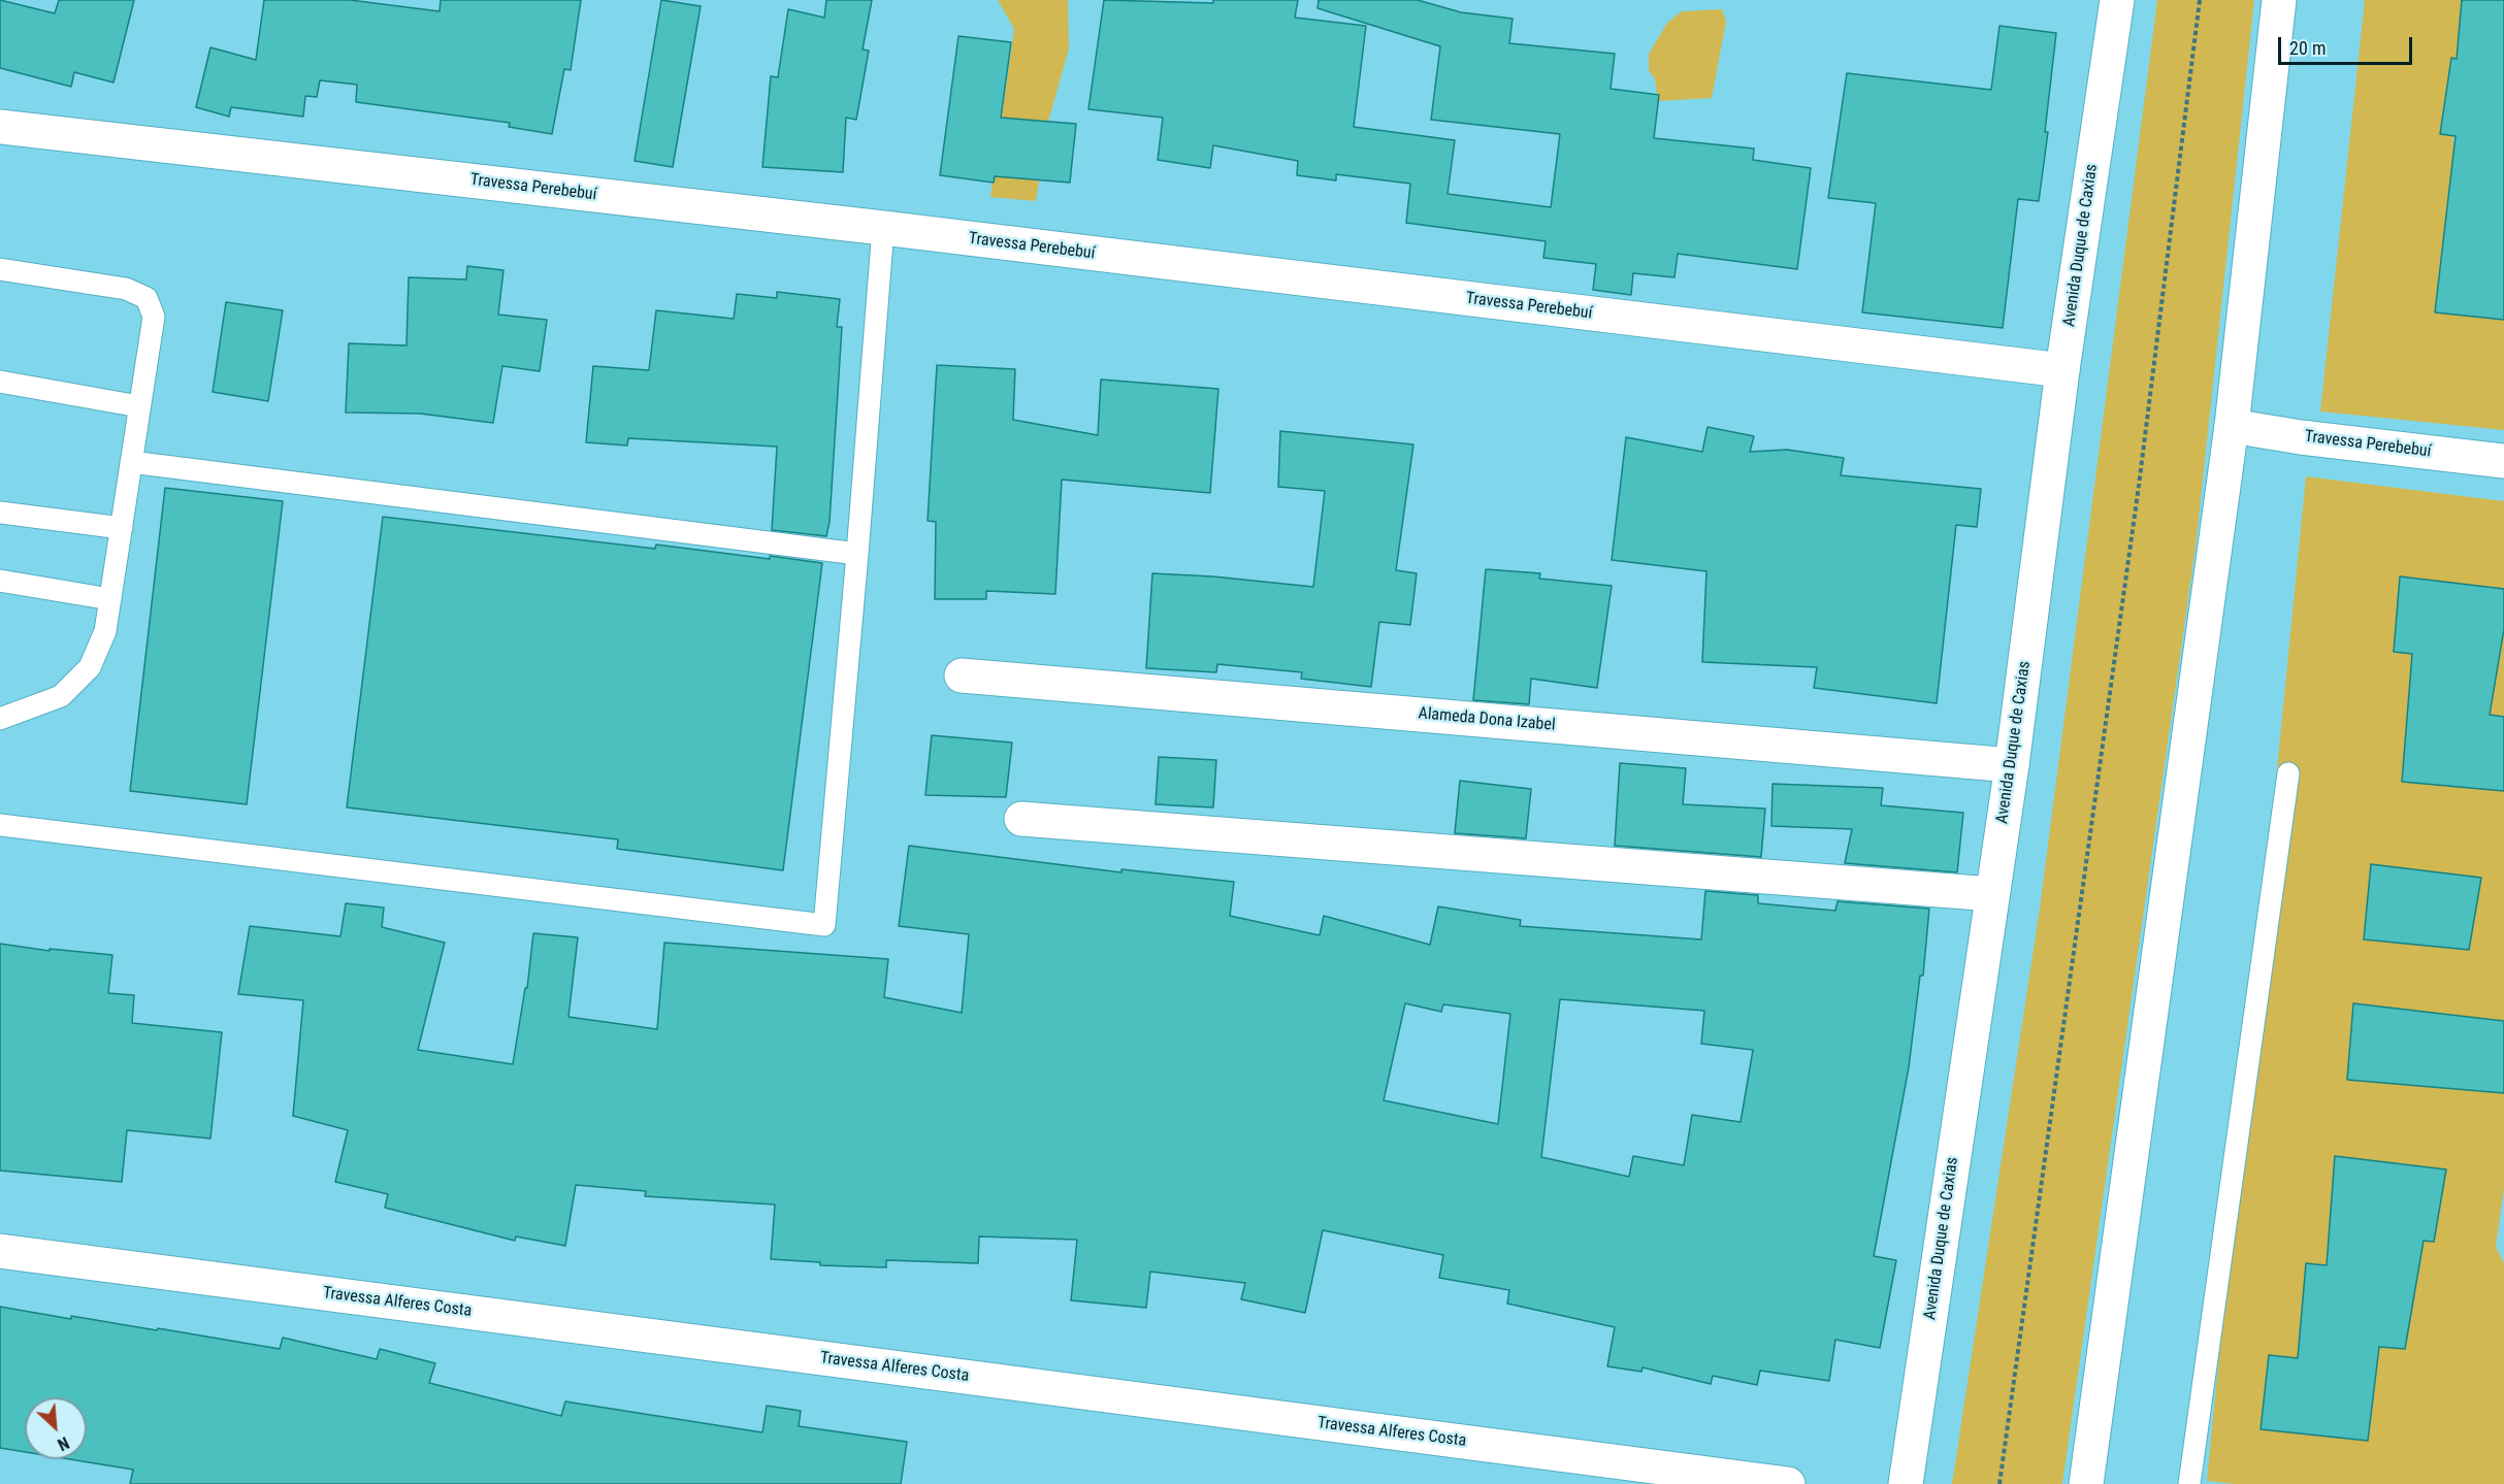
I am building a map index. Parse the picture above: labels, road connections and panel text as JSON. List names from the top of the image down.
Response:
{
  "streets": {
    "street": [
      "Travessa Perebebuí",
      "Avenida Duque de Caxias",
      "Alameda Dona Izabel",
      "Travessa Alferes Costa"
    ]
  },
  "crossings": [
    ["Travessa Perebebuí", "Avenida Duque de Caxias"],
    ["Avenida Duque de Caxias", "Alameda Dona Izabel"]
  ],
  "scale_bar": "20 m",
  "north": "bottom right"
}
